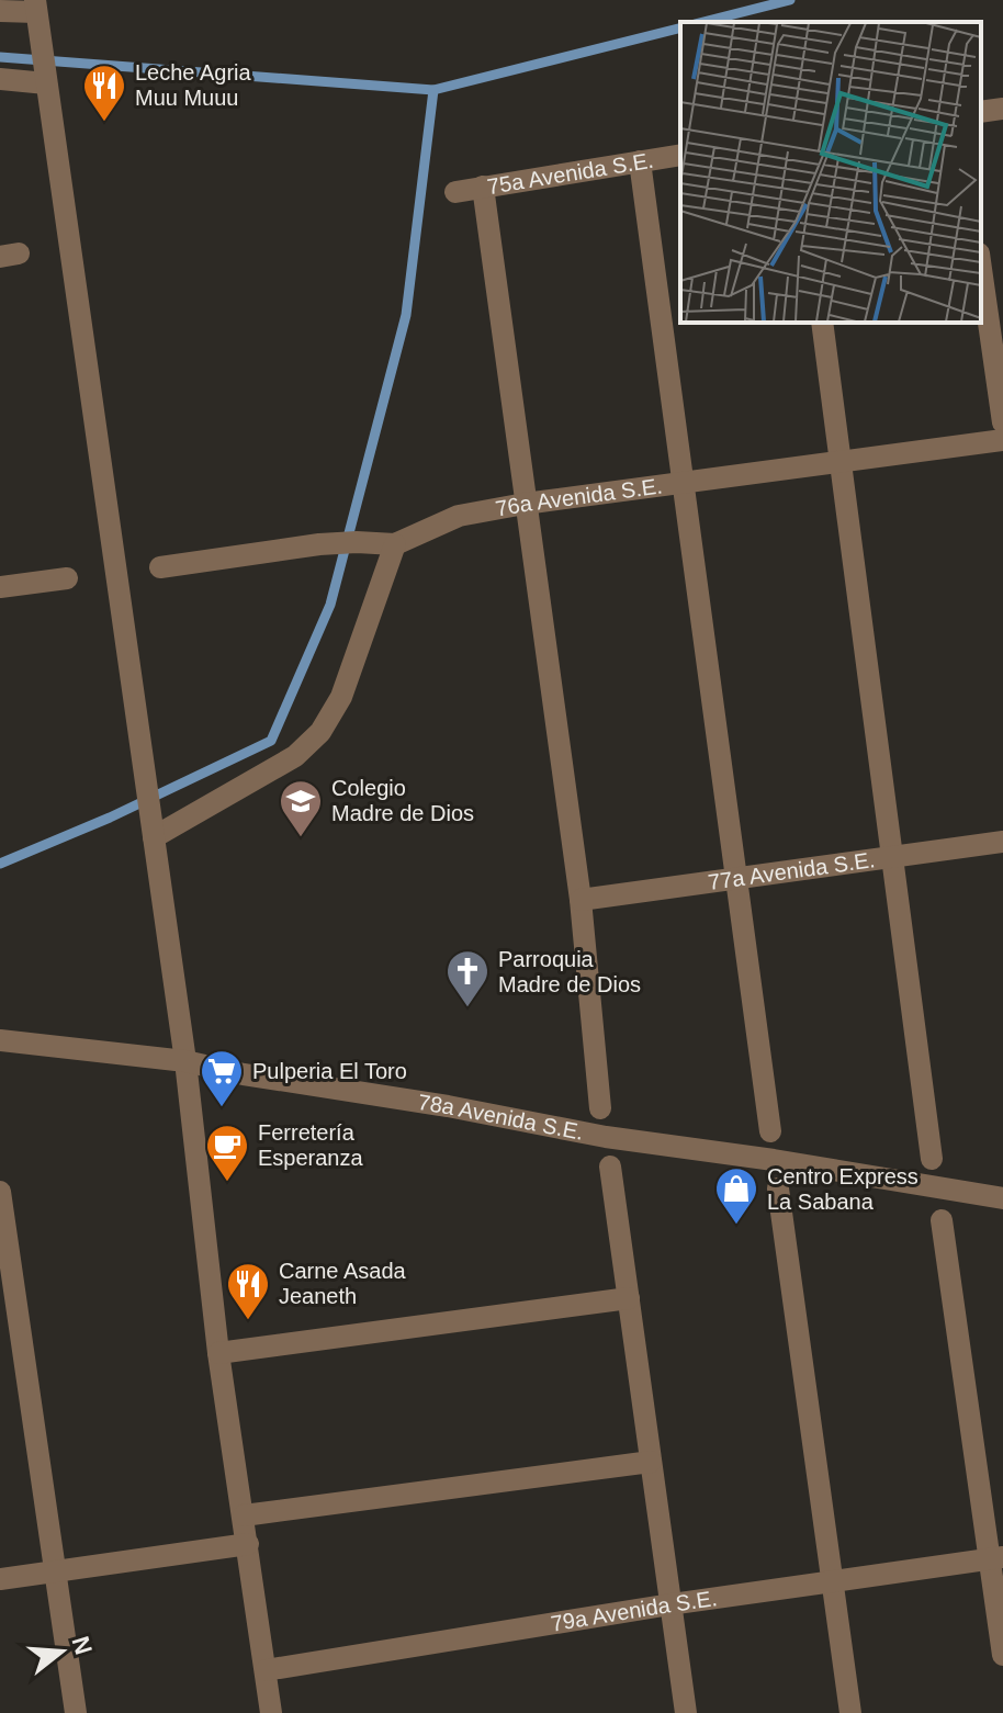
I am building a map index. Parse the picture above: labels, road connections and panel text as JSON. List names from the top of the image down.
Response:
{
  "streets": {
    "street": [
      "75a Avenida S.E.",
      "76a Avenida S.E.",
      "77a Avenida S.E.",
      "78a Avenida S.E.",
      "79a Avenida S.E."
    ]
  },
  "places": {
    "restaurant": ["Leche Agria Muu Muuu", "Carne Asada Jeaneth"],
    "school or university": ["Colegio Madre de Dios"],
    "church": ["Parroquia Madre de Dios"],
    "supermarket": ["Pulperia El Toro"],
    "cafe": ["Ferretería Esperanza"],
    "shop": ["Centro Express La Sabana"]
  },
  "north": "right"
}
